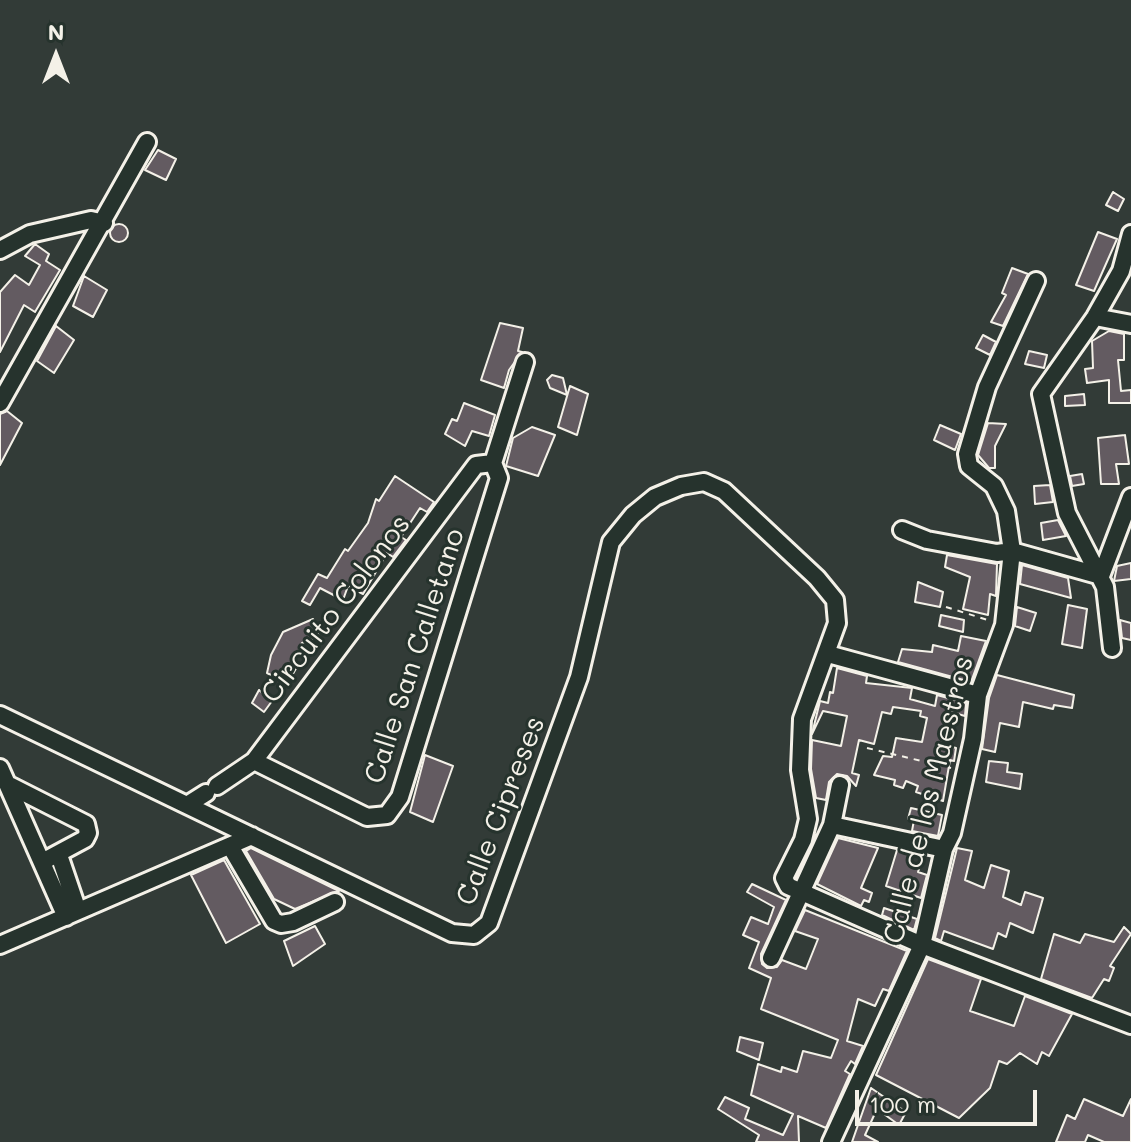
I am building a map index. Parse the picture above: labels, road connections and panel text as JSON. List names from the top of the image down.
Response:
{
  "streets": {
    "street": [
      "Circuito Colonos",
      "Calle San Calletano",
      "Calle de los Maestros",
      "Calle Cipreses"
    ]
  },
  "crossings": [
    ["Circuito Colonos", "Calle San Calletano"],
    ["Circuito Colonos", "Calle Cipreses"]
  ],
  "scale_bar": "100 m",
  "north": "top"
}
